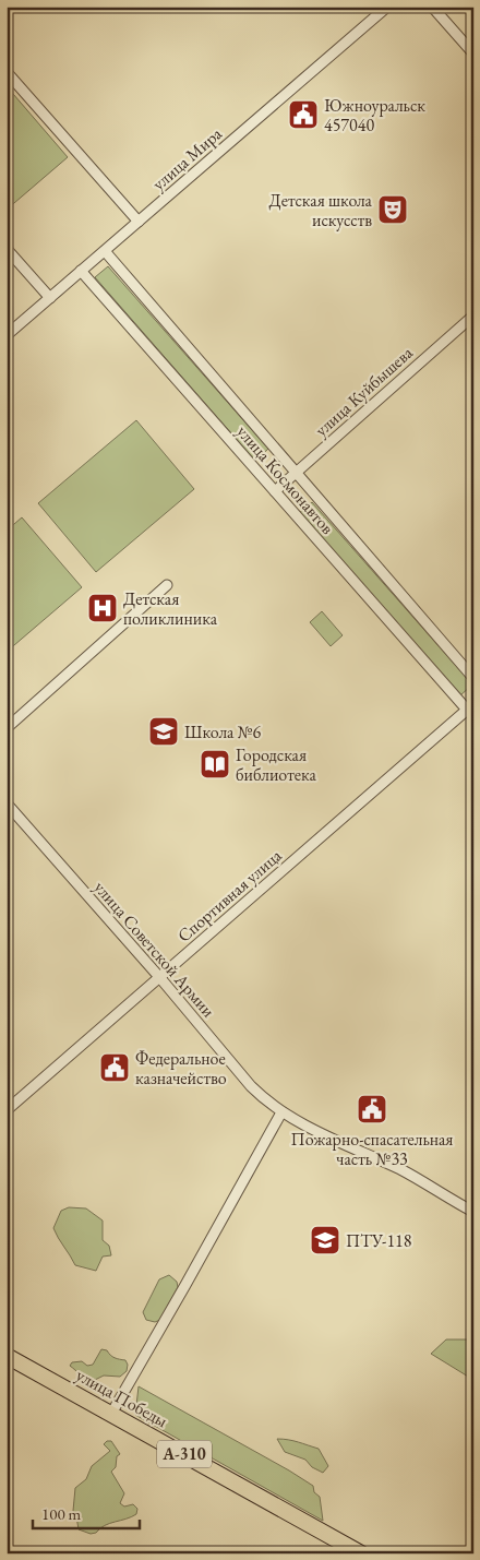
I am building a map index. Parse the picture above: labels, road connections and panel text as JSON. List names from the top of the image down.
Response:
{
  "streets": {
    "highway": ["улица Победы", "А-310"],
    "street": [
      "улица Мира",
      "улица Куйбышева",
      "улица Космонавтов",
      "Спортивная улица",
      "улица Советской Армии"
    ]
  },
  "crossings": [
    ["улица Мира", "улица Космонавтов"],
    ["улица Куйбышева", "улица Космонавтов"],
    ["улица Космонавтов", "Спортивная улица"],
    ["Спортивная улица", "улица Советской Армии"]
  ],
  "places": {
    "public building": ["Южноуральск 457040", "Федеральное казначейство", "Пожарно-спасательная часть №33"],
    "theatre": ["Детская школа искусств"],
    "hospital": ["Детская поликлиника"],
    "school or university": ["Школа №6", "ПТУ-118"],
    "library": ["Городская библиотека"]
  },
  "scale_bar": "100 m"
}
